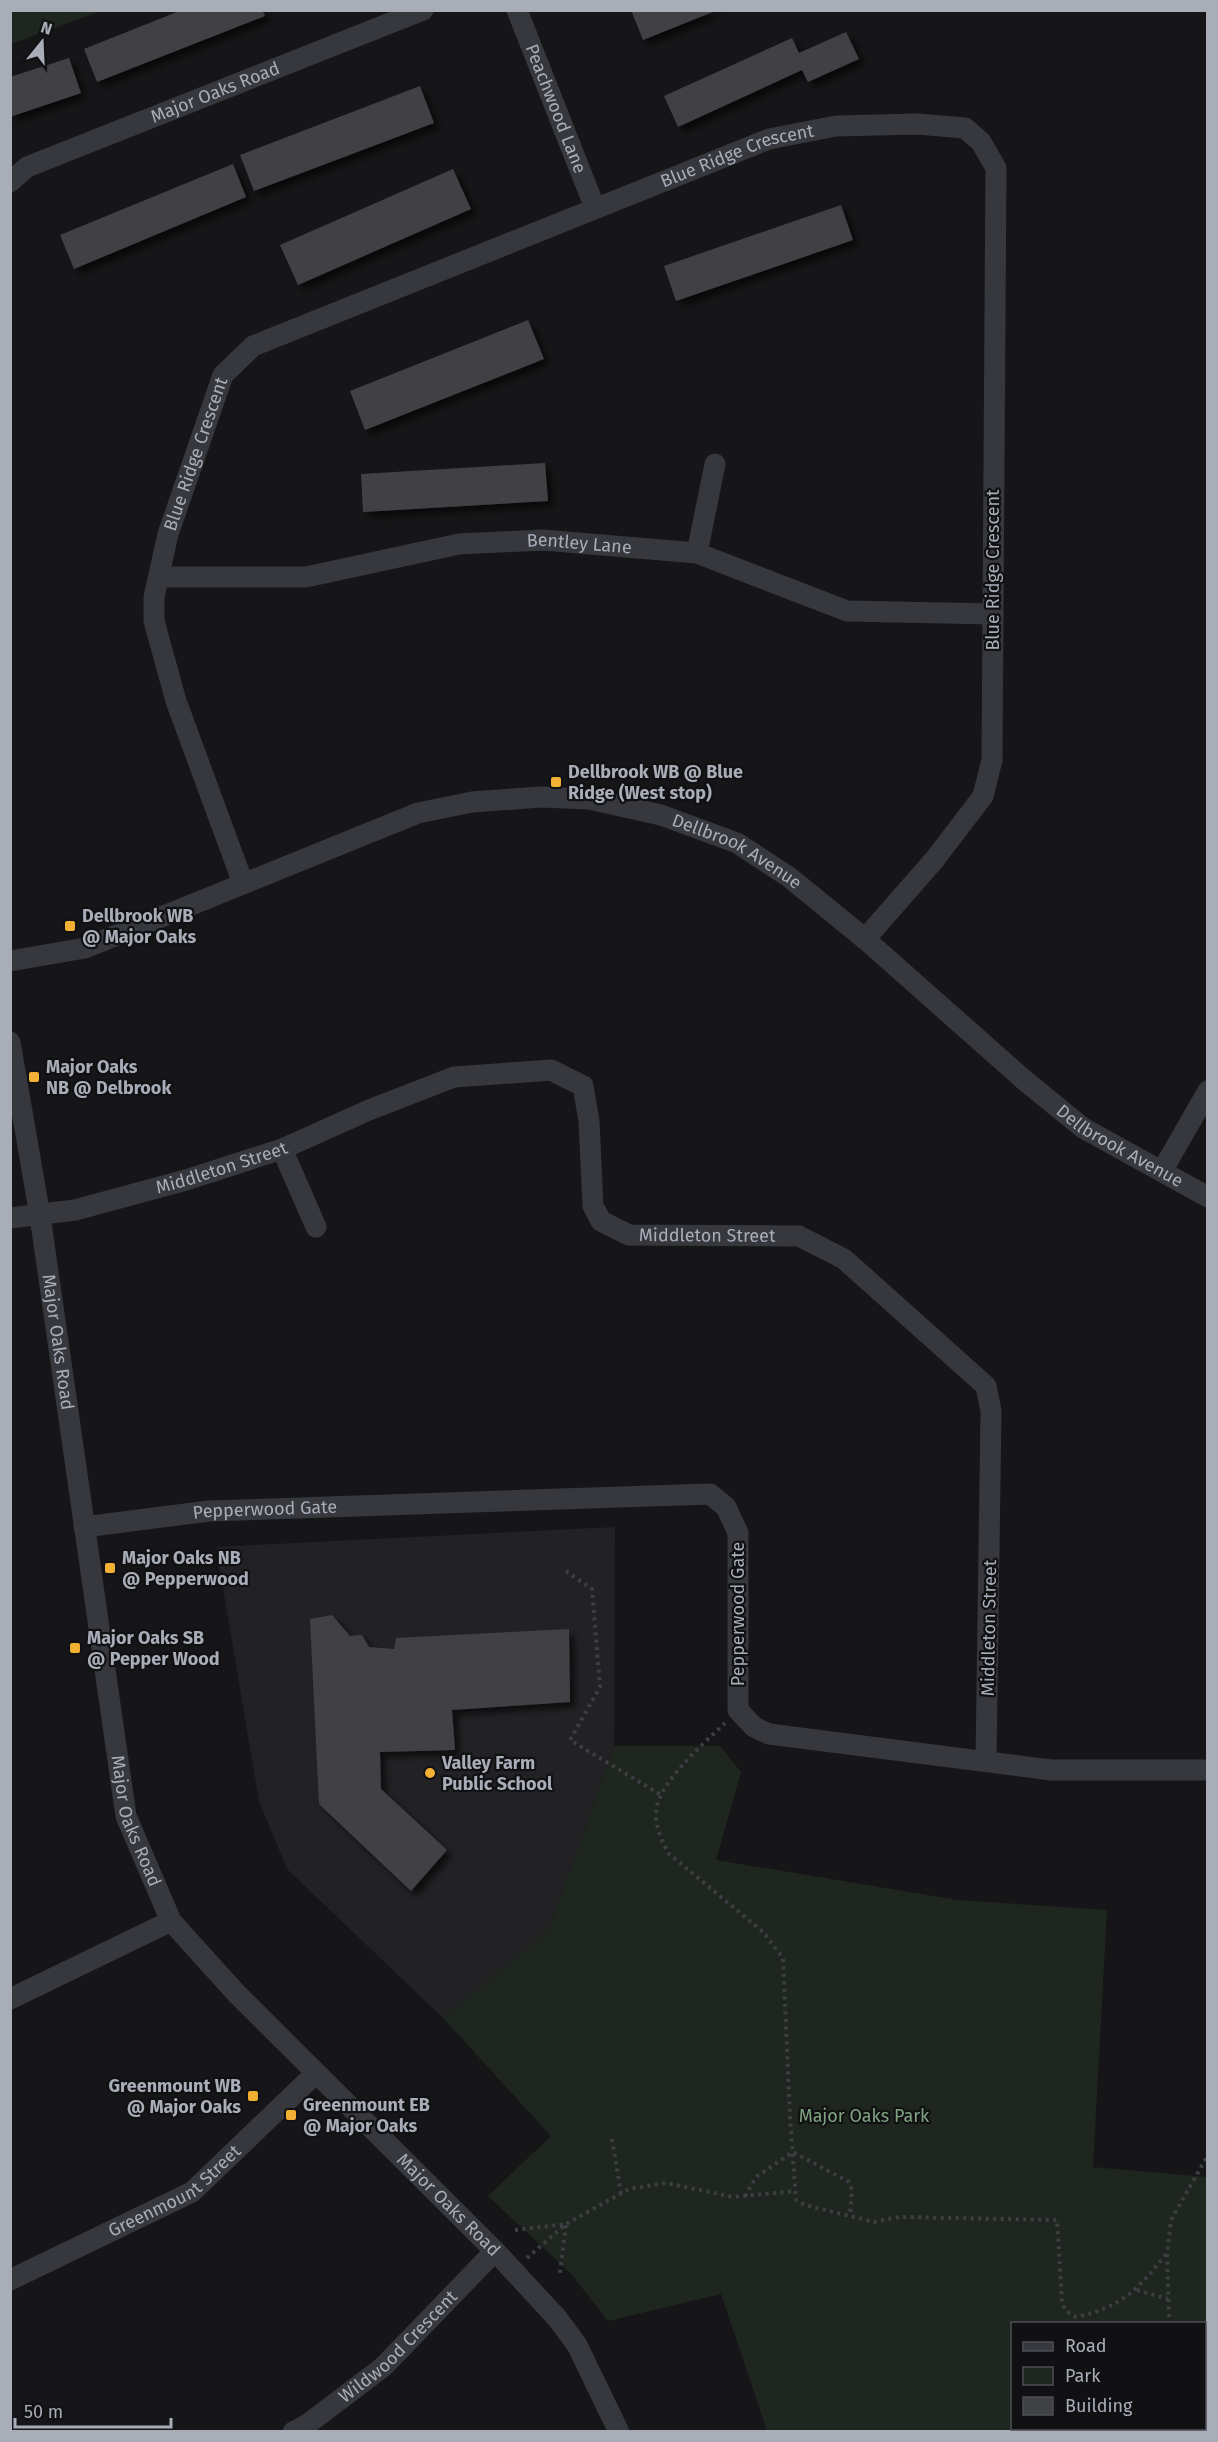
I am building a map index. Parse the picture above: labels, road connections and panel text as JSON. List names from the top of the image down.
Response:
{
  "streets": {
    "street": [
      "Major Oaks Road",
      "Peachwood Lane",
      "Blue Ridge Crescent",
      "Bentley Lane",
      "Dellbrook Avenue",
      "Middleton Street",
      "Pepperwood Gate",
      "Greenmount Street",
      "Wildwood Crescent"
    ]
  },
  "crossings": [
    ["Major Oaks Road", "Middleton Street"],
    ["Major Oaks Road", "Pepperwood Gate"],
    ["Major Oaks Road", "Greenmount Street"],
    ["Major Oaks Road", "Wildwood Crescent"],
    ["Peachwood Lane", "Blue Ridge Crescent"],
    ["Blue Ridge Crescent", "Bentley Lane"],
    ["Blue Ridge Crescent", "Dellbrook Avenue"],
    ["Middleton Street", "Pepperwood Gate"]
  ],
  "parks": ["Major Oaks Park"],
  "places": {
    "transit": [
      "Dellbrook WB @ Blue Ridge (West stop)",
      "Dellbrook WB @ Major Oaks",
      "Major Oaks NB @ Delbrook",
      "Major Oaks NB @ Pepperwood",
      "Major Oaks SB @ Pepper Wood",
      "Greenmount WB @ Major Oaks",
      "Greenmount EB @ Major Oaks"
    ],
    "other": ["Valley Farm Public School"]
  },
  "legend": ["Road", "Park", "Building"],
  "scale_bar": "50 m",
  "north": "top"
}
